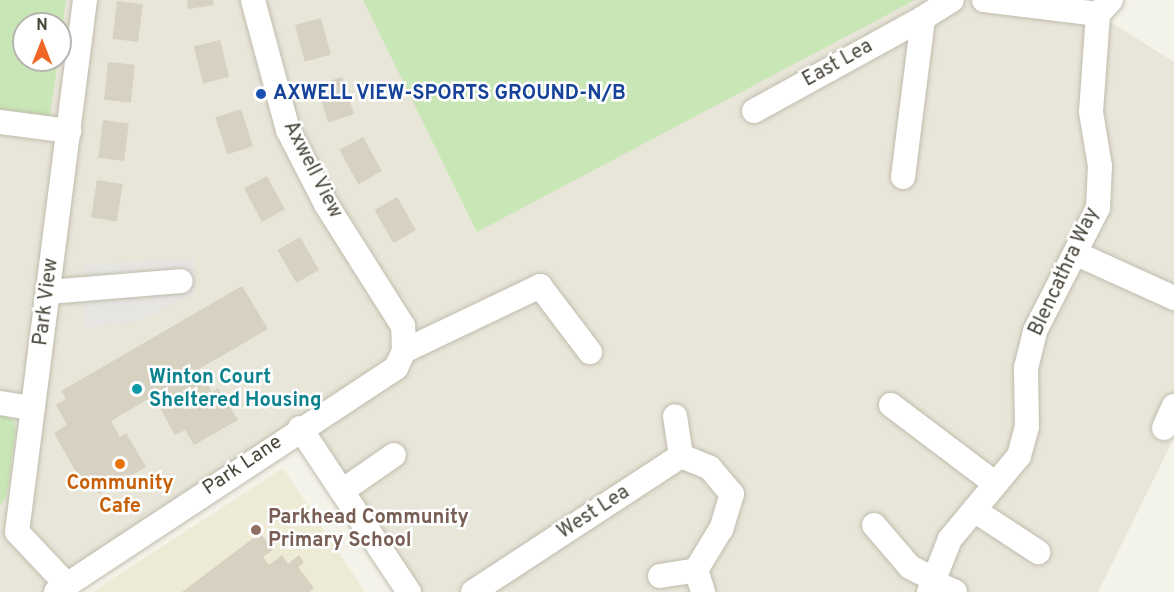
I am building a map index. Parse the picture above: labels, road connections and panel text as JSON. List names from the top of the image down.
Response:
{
  "streets": {
    "street": [
      "East Lea",
      "Axwell View",
      "Blencathra Way",
      "Park View",
      "Park Lane",
      "West Lea"
    ]
  },
  "crossings": [
    ["Axwell View", "Park Lane"],
    ["Park View", "Park Lane"]
  ],
  "places": [
    "AXWELL VIEW-SPORTS GROUND-N/B",
    "Winton Court Sheltered Housing",
    "Community Cafe",
    "Parkhead Community Primary School"
  ],
  "north": "top"
}
